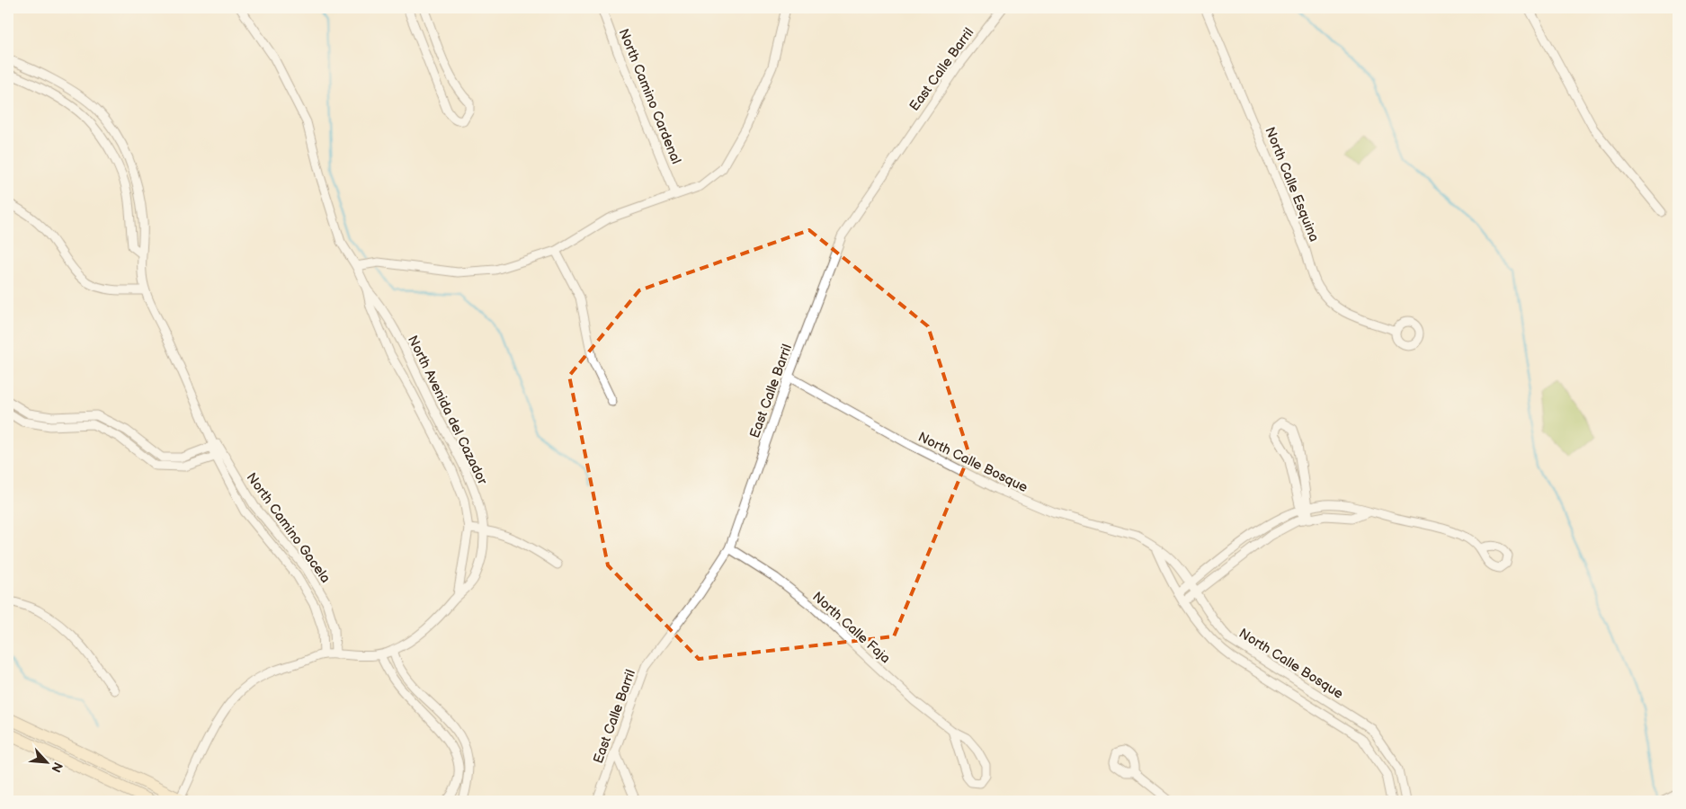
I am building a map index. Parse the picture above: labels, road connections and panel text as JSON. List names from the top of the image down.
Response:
{
  "streets": {
    "street": [
      "East Calle Barril",
      "North Camino Cardenal",
      "North Calle Esquina",
      "North Avenida del Cazador",
      "North Calle Bosque",
      "North Camino Gacela",
      "North Calle Faja"
    ]
  },
  "crossings": [
    ["East Calle Barril", "North Calle Bosque"],
    ["East Calle Barril", "North Calle Faja"],
    ["North Avenida del Cazador", "North Camino Gacela"]
  ],
  "north": "bottom right"
}
